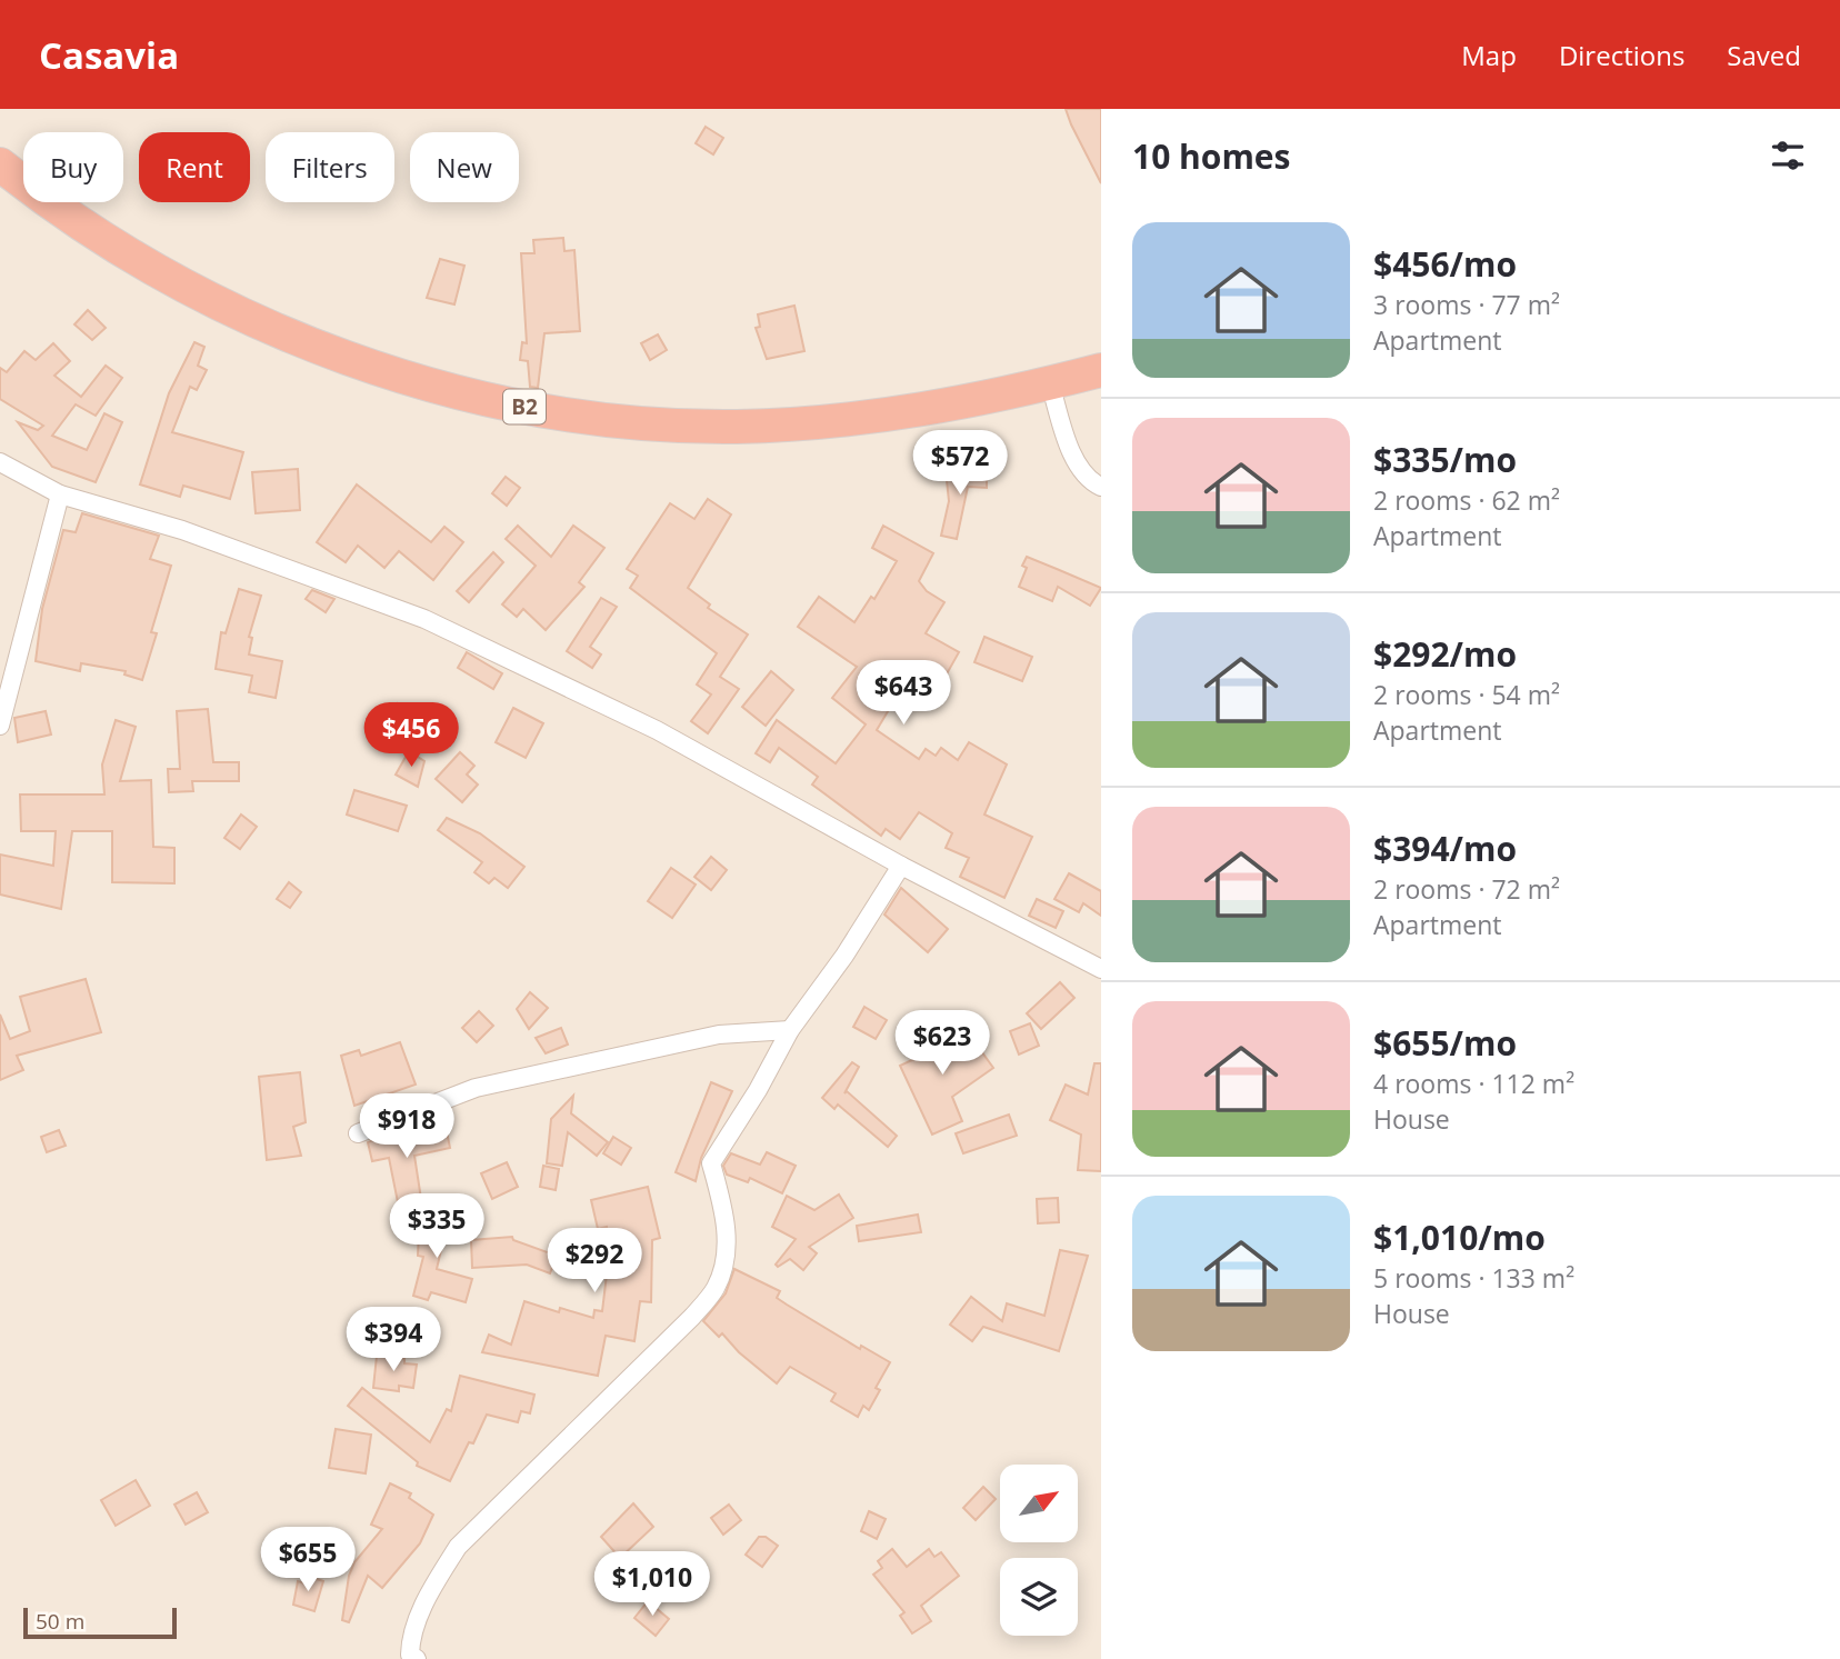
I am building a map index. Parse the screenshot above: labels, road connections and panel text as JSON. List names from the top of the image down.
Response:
{
  "streets": {
    "highway": ["B2"]
  },
  "scale_bar": "50 m",
  "north": "top right",
  "page": {
    "header": "Casavia",
    "nav": ["Map", "Directions", "Saved"],
    "heading": "10 homes",
    "chip": [
      "Buy",
      "Rent",
      "Filters",
      "New"
    ],
    "list": [
      {
        "name": "$456/mo",
        "note": "3 rooms · 77 m² · Apartment"
      },
      {
        "name": "$335/mo",
        "note": "2 rooms · 62 m² · Apartment"
      },
      {
        "name": "$292/mo",
        "note": "2 rooms · 54 m² · Apartment"
      },
      {
        "name": "$394/mo",
        "note": "2 rooms · 72 m² · Apartment"
      },
      {
        "name": "$655/mo",
        "note": "4 rooms · 112 m² · House"
      },
      {
        "name": "$1,010/mo",
        "note": "5 rooms · 133 m² · House"
      }
    ],
    "price": [
      "$572",
      "$643",
      "$456",
      "$623",
      "$918",
      "$335",
      "$292",
      "$394",
      "$655",
      "$1,010"
    ],
    "scale": "50 m"
  }
}
